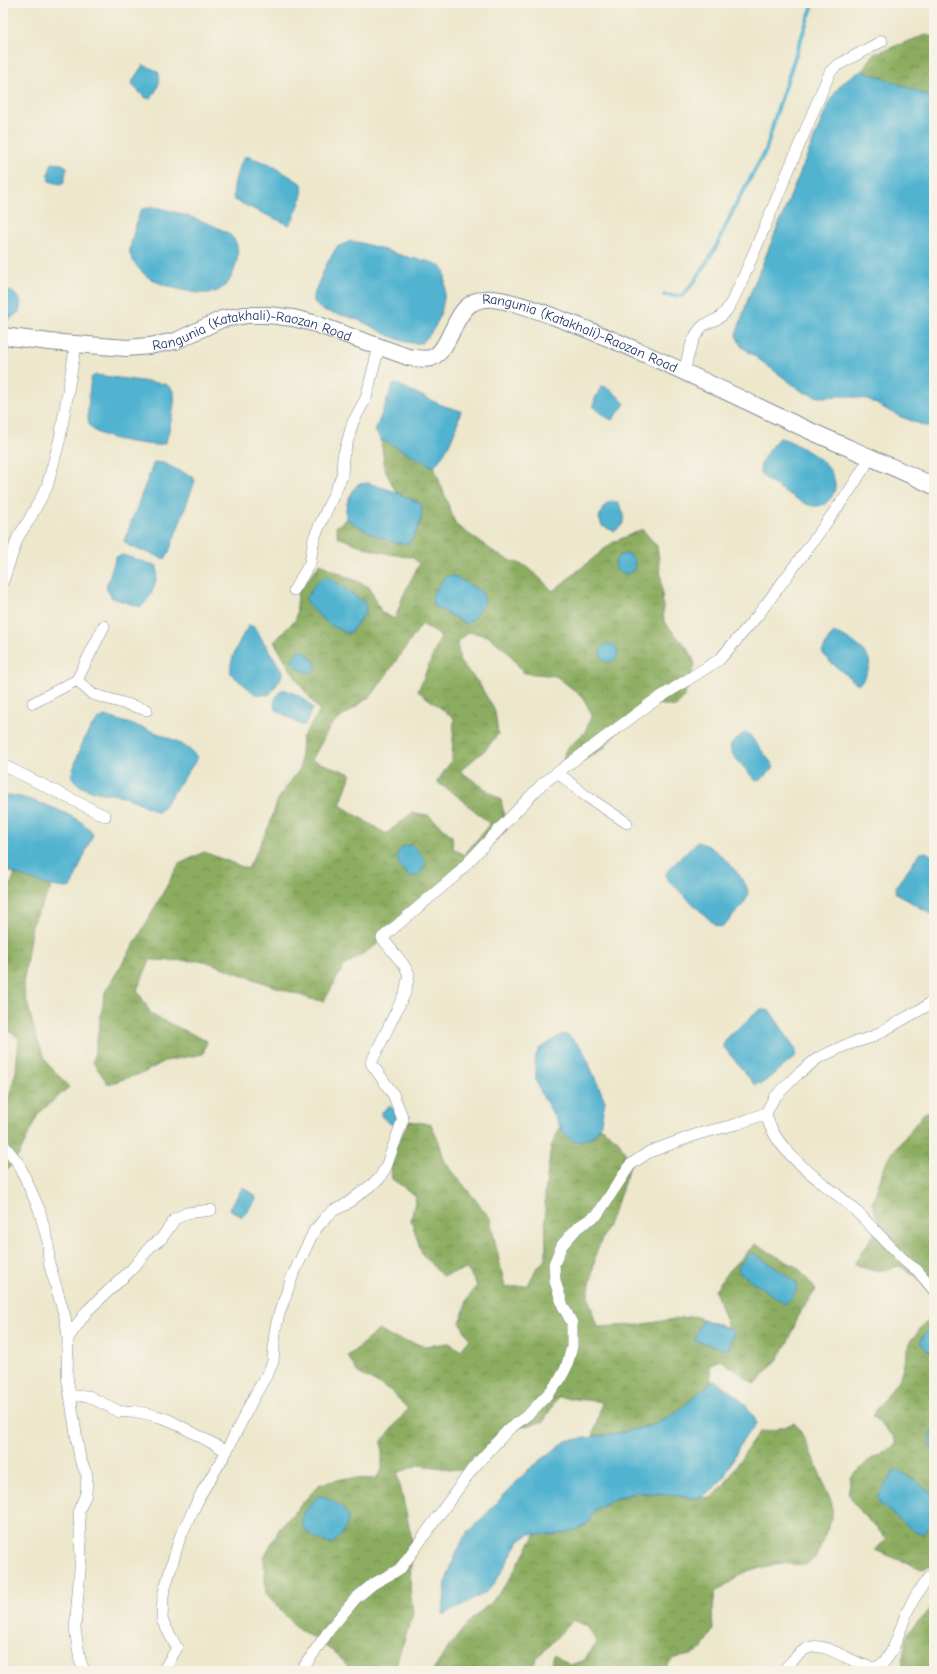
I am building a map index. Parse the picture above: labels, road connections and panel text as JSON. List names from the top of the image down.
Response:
{
  "streets": {
    "main road": ["Rangunia (Katakhali)-Raozan Road"]
  }
}
